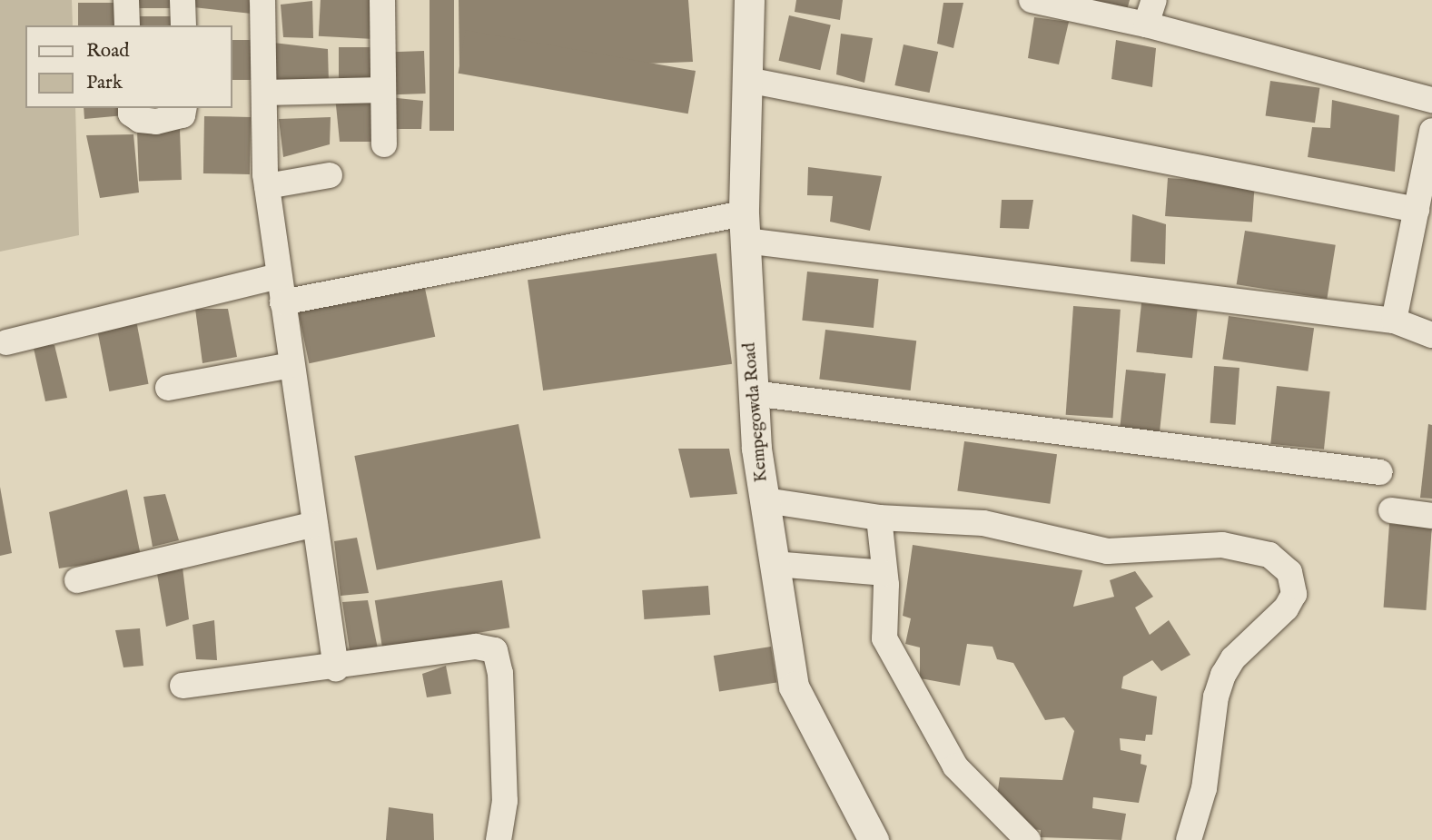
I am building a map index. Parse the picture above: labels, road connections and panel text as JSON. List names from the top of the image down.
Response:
{
  "streets": {
    "street": ["Kempegowda Road"]
  },
  "legend": ["Road", "Park"]
}
